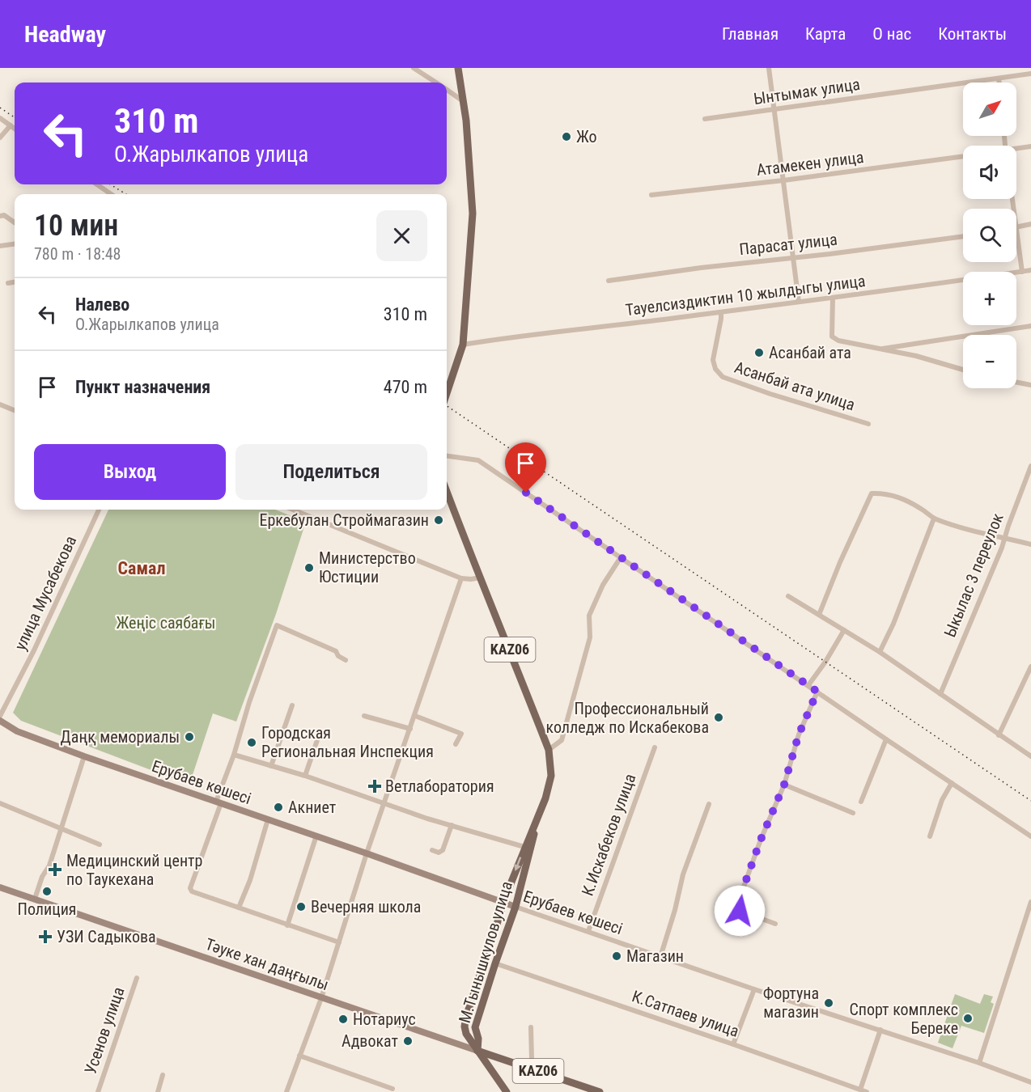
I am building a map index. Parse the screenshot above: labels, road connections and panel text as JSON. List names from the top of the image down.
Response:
{
  "streets": {
    "main road": [
      "KАZ06",
      "Ерубаев көшесі",
      "М.Тынышкулов улица",
      "Тәуке хан даңғылы"
    ],
    "street": [
      "Ынтымак улица",
      "Атамекен улица",
      "Парасат улица",
      "Тауелсиздиктин 10 жылдыгы улица",
      "Асанбай ата улица",
      "Ыкылас 3 переулок",
      "улица Мусабекова",
      "К.Искабеков улица",
      "К.Сатпаев улица",
      "Усенов улица"
    ]
  },
  "crossings": [
    ["Тауелсиздиктин 10 жылдыгы улица", "Асанбай ата улица"],
    ["KАZ06", "М.Тынышкулов улица"],
    ["KАZ06", "Тәуке хан даңғылы"],
    ["Ерубаев көшесі", "К.Искабеков улица"],
    ["Ерубаев көшесі", "М.Тынышкулов улица"],
    ["М.Тынышкулов улица", "Тәуке хан даңғылы"],
    ["М.Тынышкулов улица", "К.Сатпаев улица"]
  ],
  "districts": ["Самал"],
  "parks": ["Жеңіс саябағы"],
  "places": {
    "other": [
      "Жо",
      "Асанбай ата",
      "Еркебулан Строймагазин",
      "Министерство Юстиции",
      "Профессиональный колледж по Искабекова",
      "Даңқ мемориалы",
      "Городская Региональная Инспекция",
      "Акниет",
      "Полиция",
      "Вечерняя школа",
      "Магазин",
      "Фортуна магазин",
      "Спорт комплекс Береке",
      "Нотариус",
      "Адвокат"
    ],
    "health": ["Ветлаборатория", "Медицинский центр по Таукехана", "УЗИ Садыкова"]
  },
  "north": "top right",
  "page": {
    "header": "Headway",
    "nav": [
      "Главная",
      "Карта",
      "О нас",
      "Контакты"
    ],
    "map_buttons": ["+", "−"],
    "turn": ["310 m", "О.Жарылкапов улица"],
    "heading": ["10 мин", "780 m · 18:48"],
    "list": [
      {
        "name": "Налево",
        "note": "О.Жарылкапов улица",
        "value": "310 m"
      },
      {
        "name": "Пункт назначения",
        "value": "470 m"
      }
    ],
    "buttons": ["Выход", "Поделиться"]
  }
}
